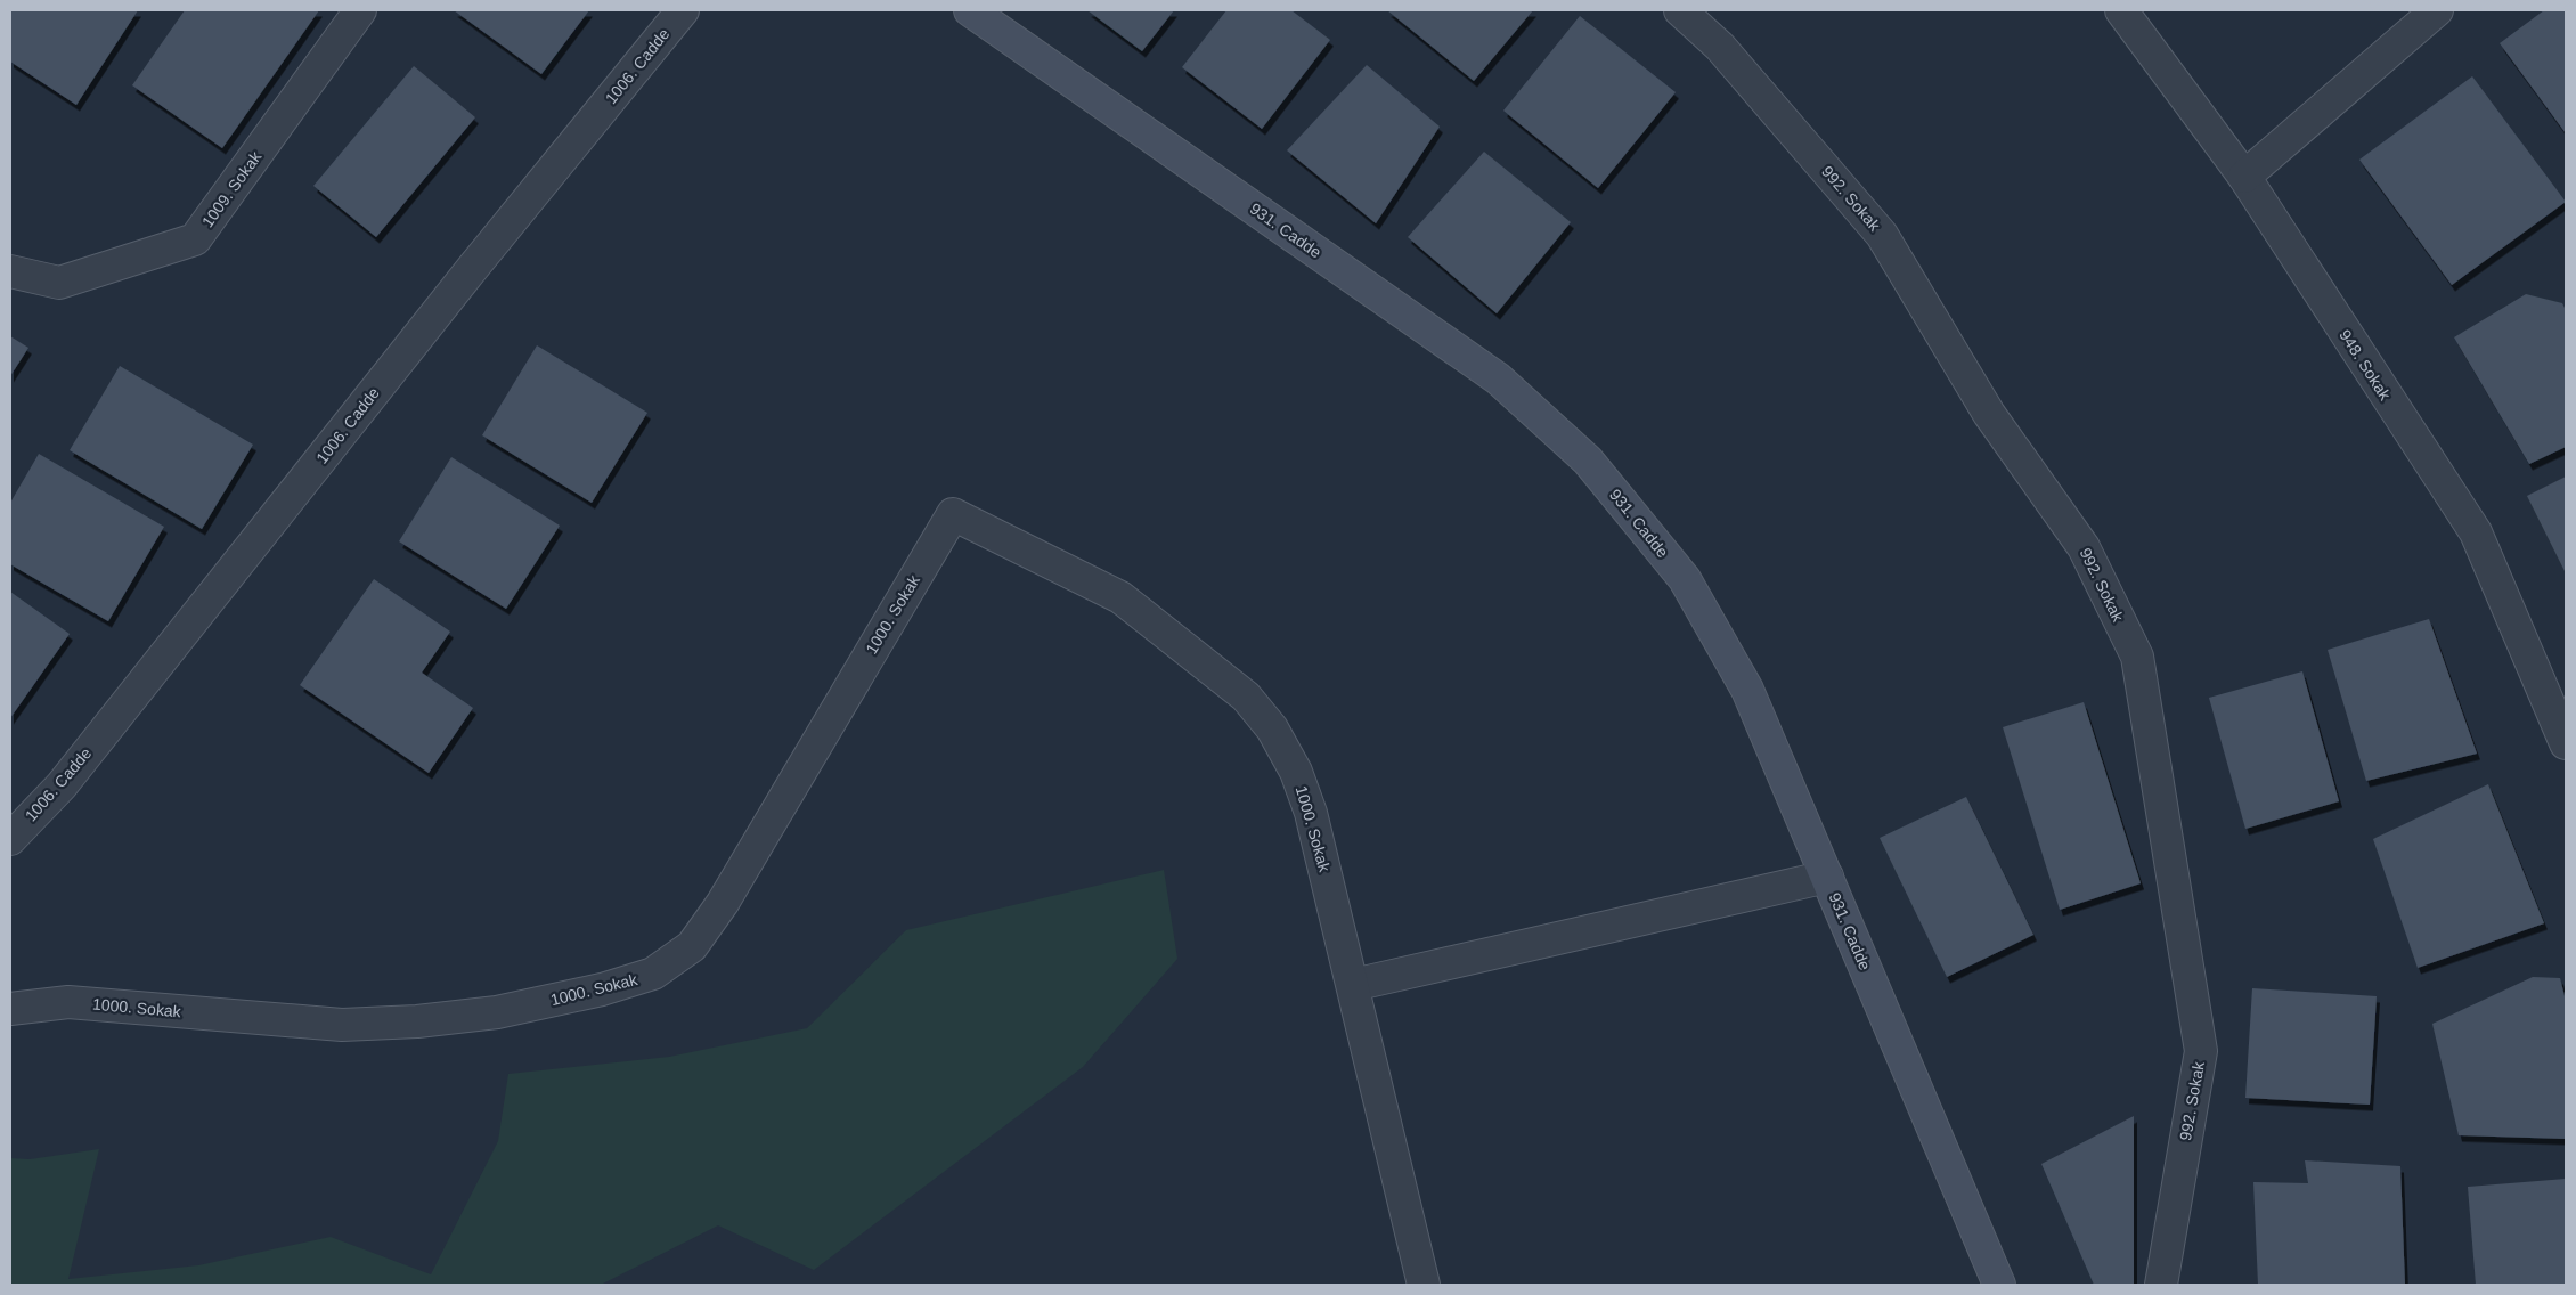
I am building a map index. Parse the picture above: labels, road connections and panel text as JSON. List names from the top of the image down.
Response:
{
  "streets": {
    "main road": ["931. Cadde"],
    "street": [
      "1006. Cadde",
      "1009. Sokak",
      "992. Sokak",
      "948. Sokak",
      "1000. Sokak"
    ]
  }
}
